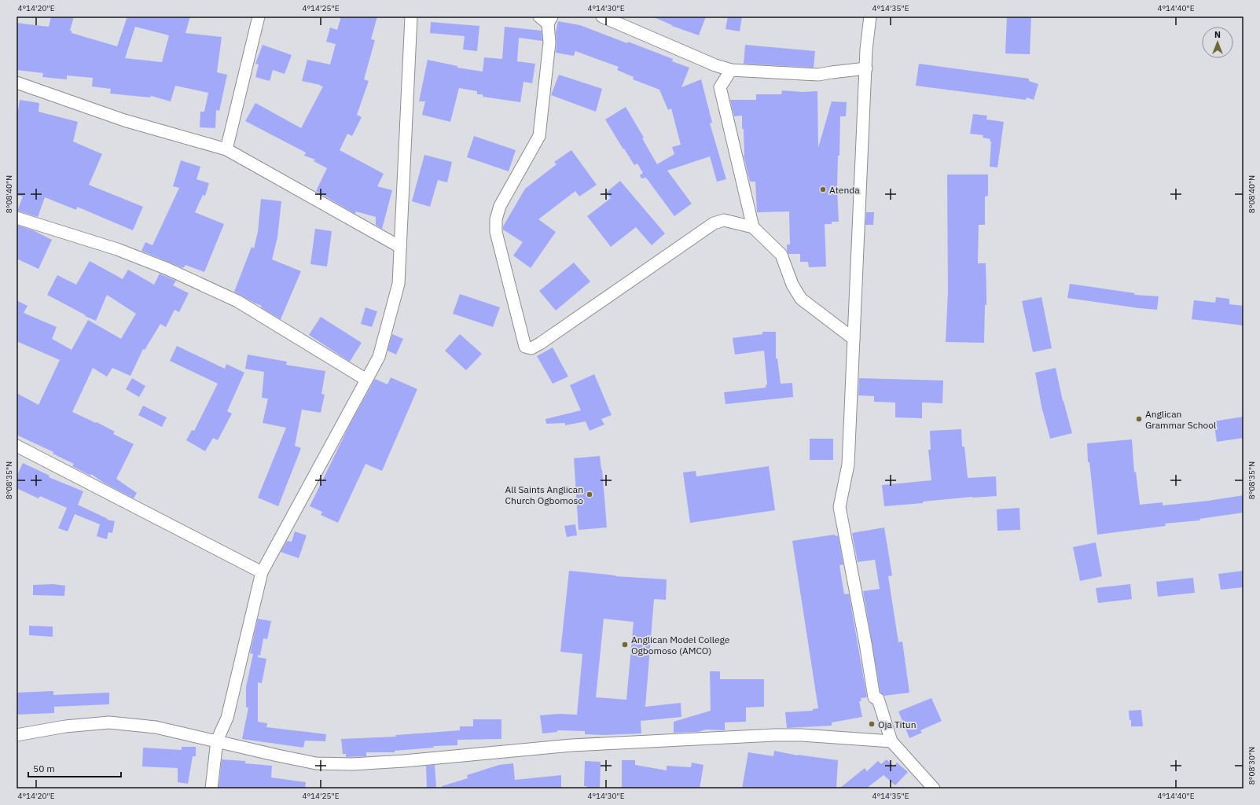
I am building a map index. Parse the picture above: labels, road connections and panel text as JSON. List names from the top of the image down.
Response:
{
  "places": [
    "Atenda",
    "Anglican Grammar School",
    "All Saints Anglican Church Ogbomoso",
    "Anglican Model College Ogbomoso (AMCO)",
    "Oja Titun"
  ],
  "scale_bar": "50 m",
  "north": "top",
  "coordinates": [
    "4°14'20\"E",
    "4°14'25\"E",
    "4°14'30\"E",
    "4°14'35\"E",
    "4°14'40\"E",
    "8°08'40\"N",
    "8°08'35\"N",
    "8°08'30\"N"
  ]
}
